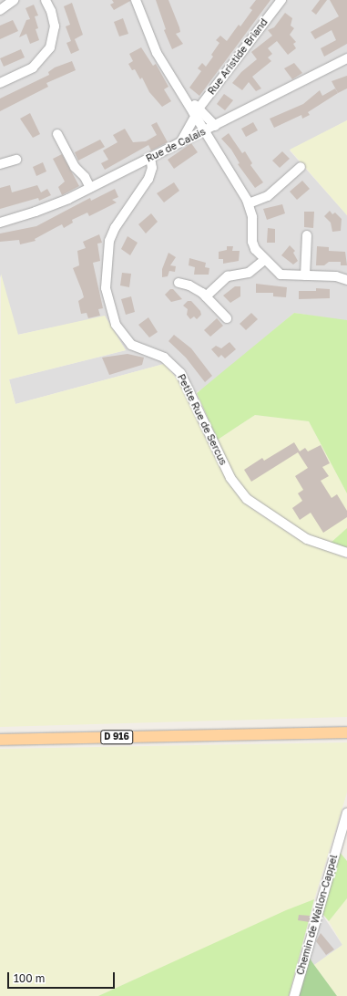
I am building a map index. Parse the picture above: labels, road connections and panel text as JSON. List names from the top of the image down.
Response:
{
  "streets": {
    "main road": ["D 916"],
    "street": [
      "Rue Aristide Briand",
      "Rue de Calais",
      "Petite Rue de Sercus",
      "Chemin de Wallon-Cappel"
    ]
  },
  "crossings": [
    ["Rue Aristide Briand", "Rue de Calais"],
    ["Rue de Calais", "Petite Rue de Sercus"]
  ],
  "scale_bar": "100 m"
}
